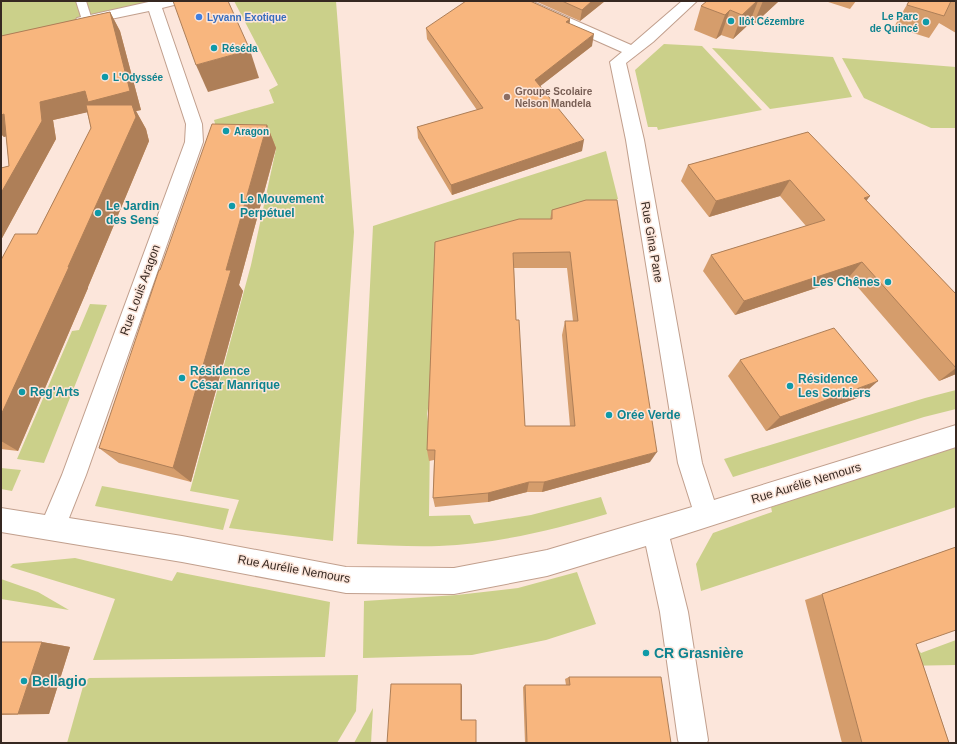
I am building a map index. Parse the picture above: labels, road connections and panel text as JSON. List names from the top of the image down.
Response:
{
  "streets": {
    "street": ["Rue Gina Pane", "Rue Louis Aragon", "Rue Aurélie Nemours"]
  },
  "crossings": [
    ["Rue Gina Pane", "Rue Aurélie Nemours"],
    ["Rue Louis Aragon", "Rue Aurélie Nemours"]
  ],
  "places": [
    "Lyvann Exotique",
    "Ilôt Cézembre",
    "Le Parc de Quincé",
    "Réséda",
    "L'Odyssée",
    "Groupe Scolaire Nelson Mandela",
    "Aragon",
    "Le Mouvement Perpétuel",
    "Le Jardin des Sens",
    "Les Chênes",
    "Résidence César Manrique",
    "Résidence Les Sorbiers",
    "Reg'Arts",
    "Orée Verde",
    "CR Grasnière",
    "Bellagio"
  ]
}
